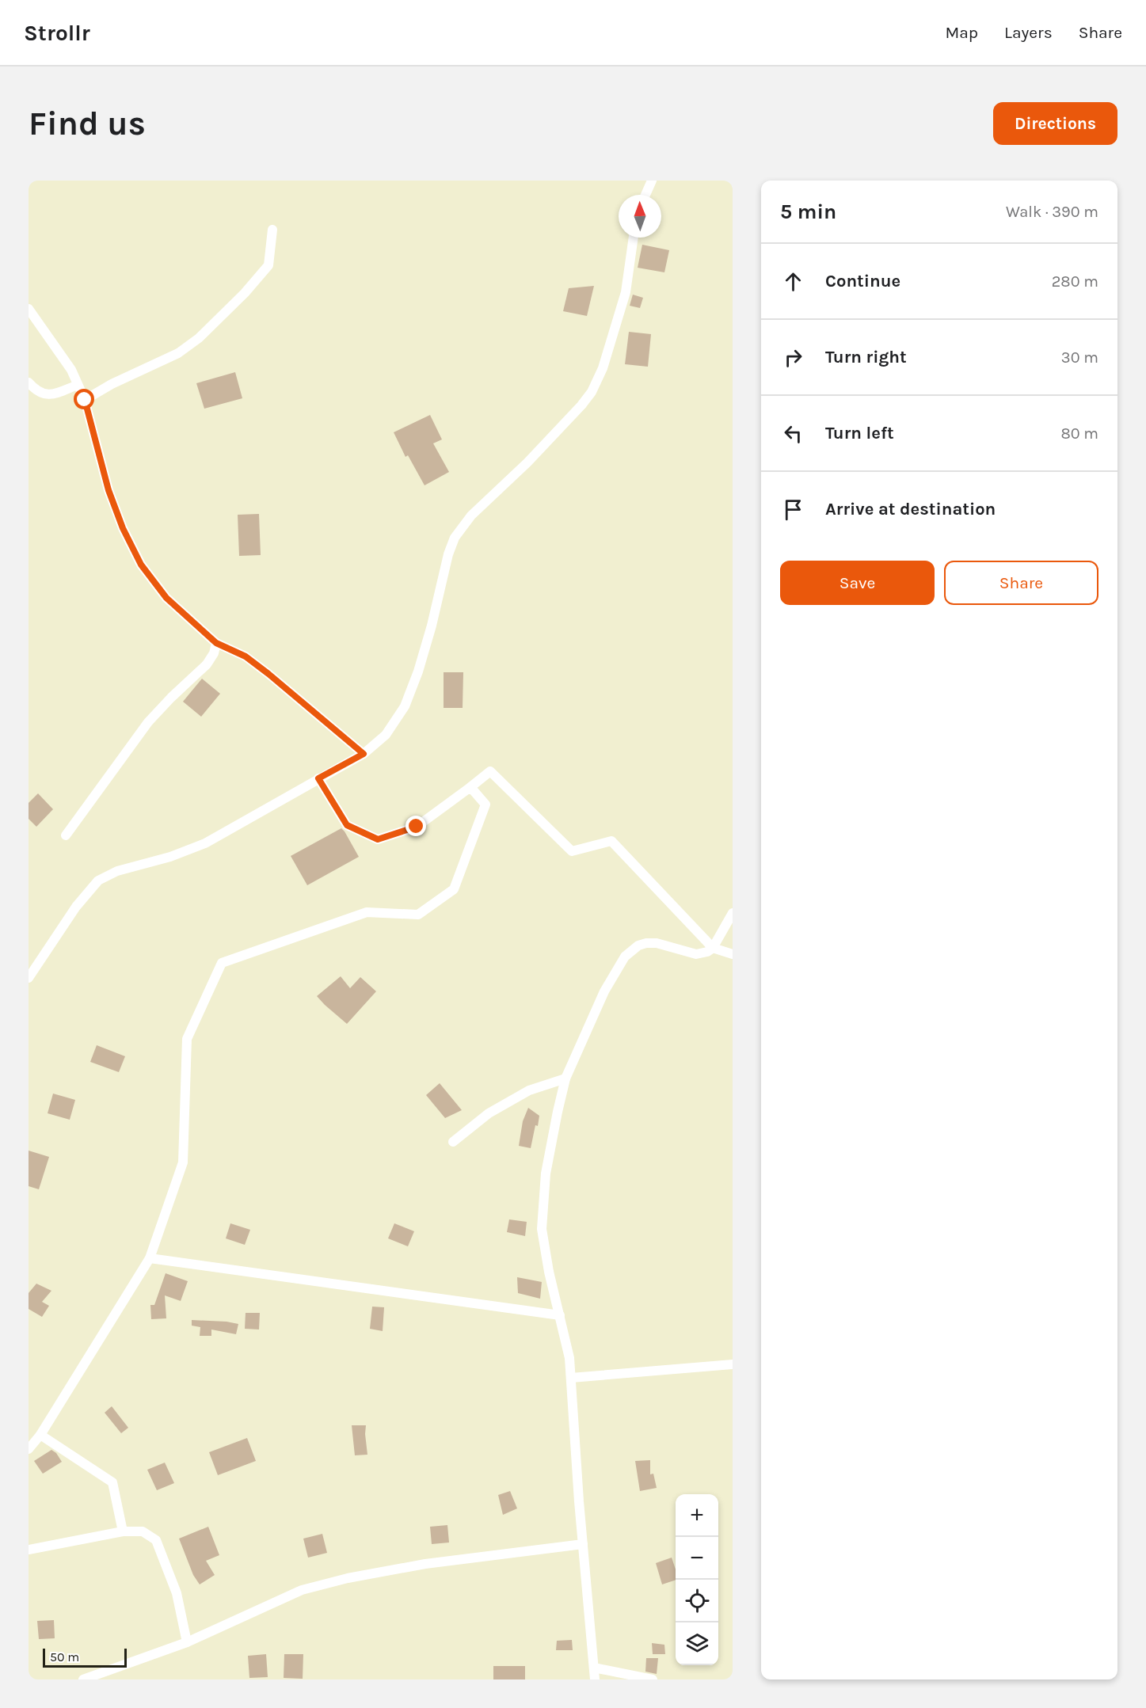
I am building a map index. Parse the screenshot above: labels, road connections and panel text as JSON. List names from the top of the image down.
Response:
{
  "scale_bar": "50 m",
  "north": "top",
  "page": {
    "header": "Strollr",
    "nav": ["Map", "Layers", "Share"],
    "buttons": [
      "Directions",
      ["Save", "Share"]
    ],
    "title": "Find us",
    "heading": ["5 min", "Walk · 390 m"],
    "list": [
      ["Continue", "280 m"],
      ["Turn right", "30 m"],
      ["Turn left", "80 m"],
      "Arrive at destination"
    ],
    "map_buttons": ["+", "−"],
    "scale": "50 m"
  }
}
